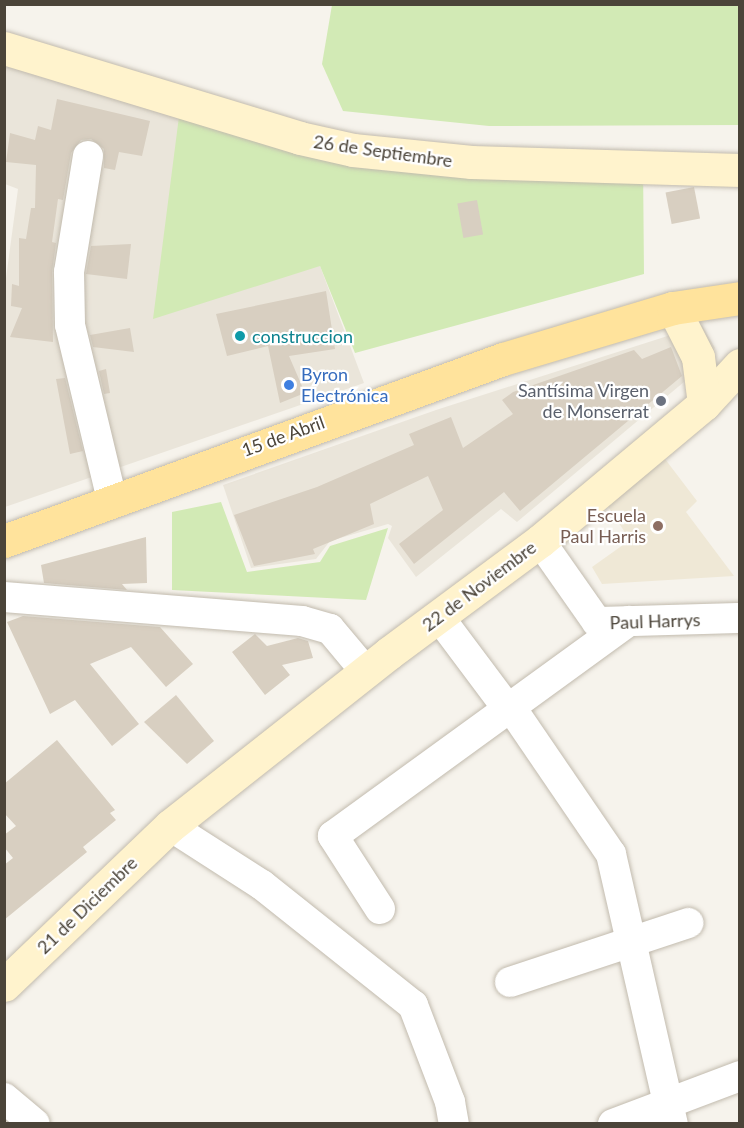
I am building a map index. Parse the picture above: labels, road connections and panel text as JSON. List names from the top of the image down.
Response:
{
  "streets": {
    "main road": ["15 de Abril"],
    "street": [
      "26 de Septiembre",
      "22 de Noviembre",
      "Paul Harrys",
      "21 de Diciembre"
    ]
  },
  "crossings": [
    ["22 de Noviembre", "Paul Harrys"],
    ["22 de Noviembre", "21 de Diciembre"]
  ],
  "places": [
    "construccion",
    "Byron Electrónica",
    "Santísima Virgen de Monserrat",
    "Escuela Paul Harris"
  ]
}
